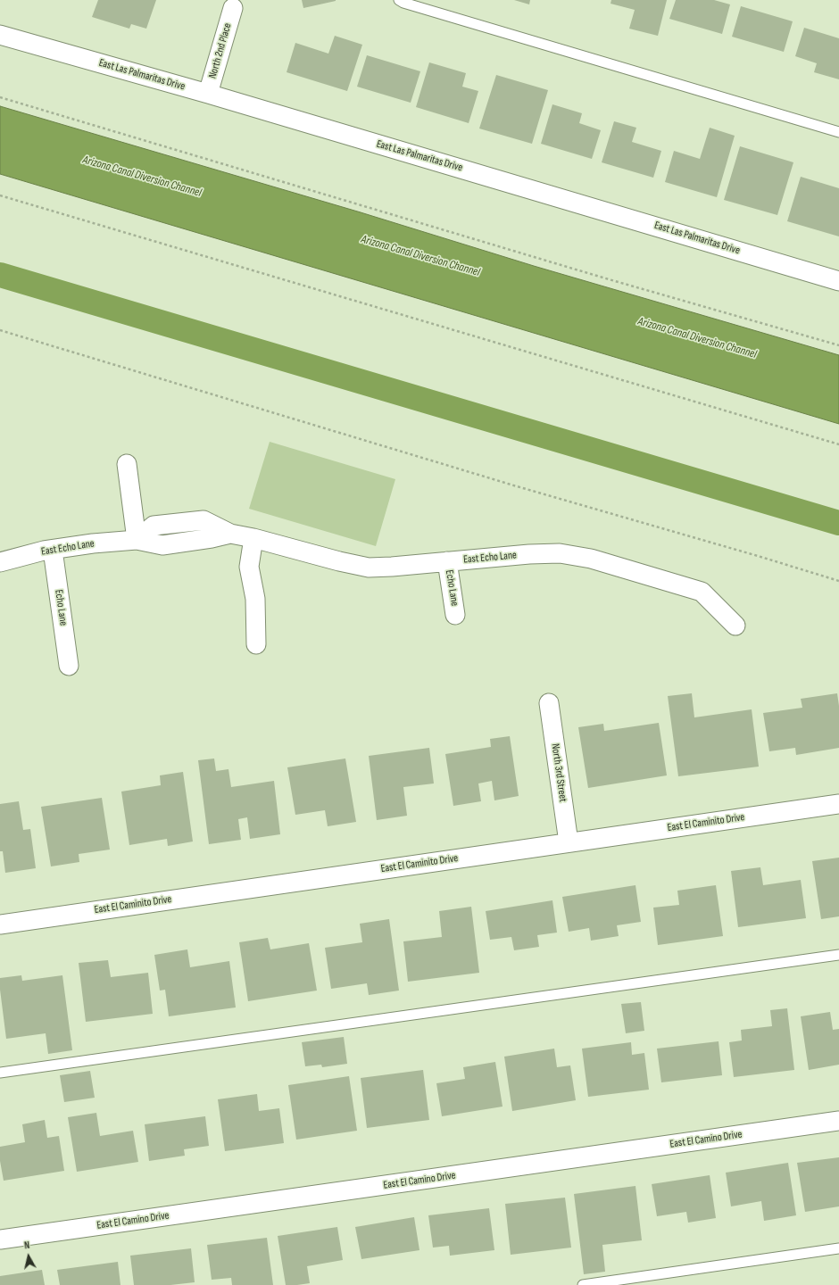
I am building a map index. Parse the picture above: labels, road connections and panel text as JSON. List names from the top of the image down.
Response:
{
  "streets": {
    "street": [
      "North 2nd Place",
      "East Las Palmaritas Drive",
      "East Echo Lane",
      "Echo Lane",
      "North 3rd Street",
      "East El Caminito Drive",
      "East El Camino Drive"
    ]
  },
  "crossings": [
    ["North 2nd Place", "East Las Palmaritas Drive"],
    ["East Echo Lane", "Echo Lane"],
    ["North 3rd Street", "East El Caminito Drive"]
  ],
  "water": ["Arizona Canal Diversion Channel"],
  "north": "top"
}
